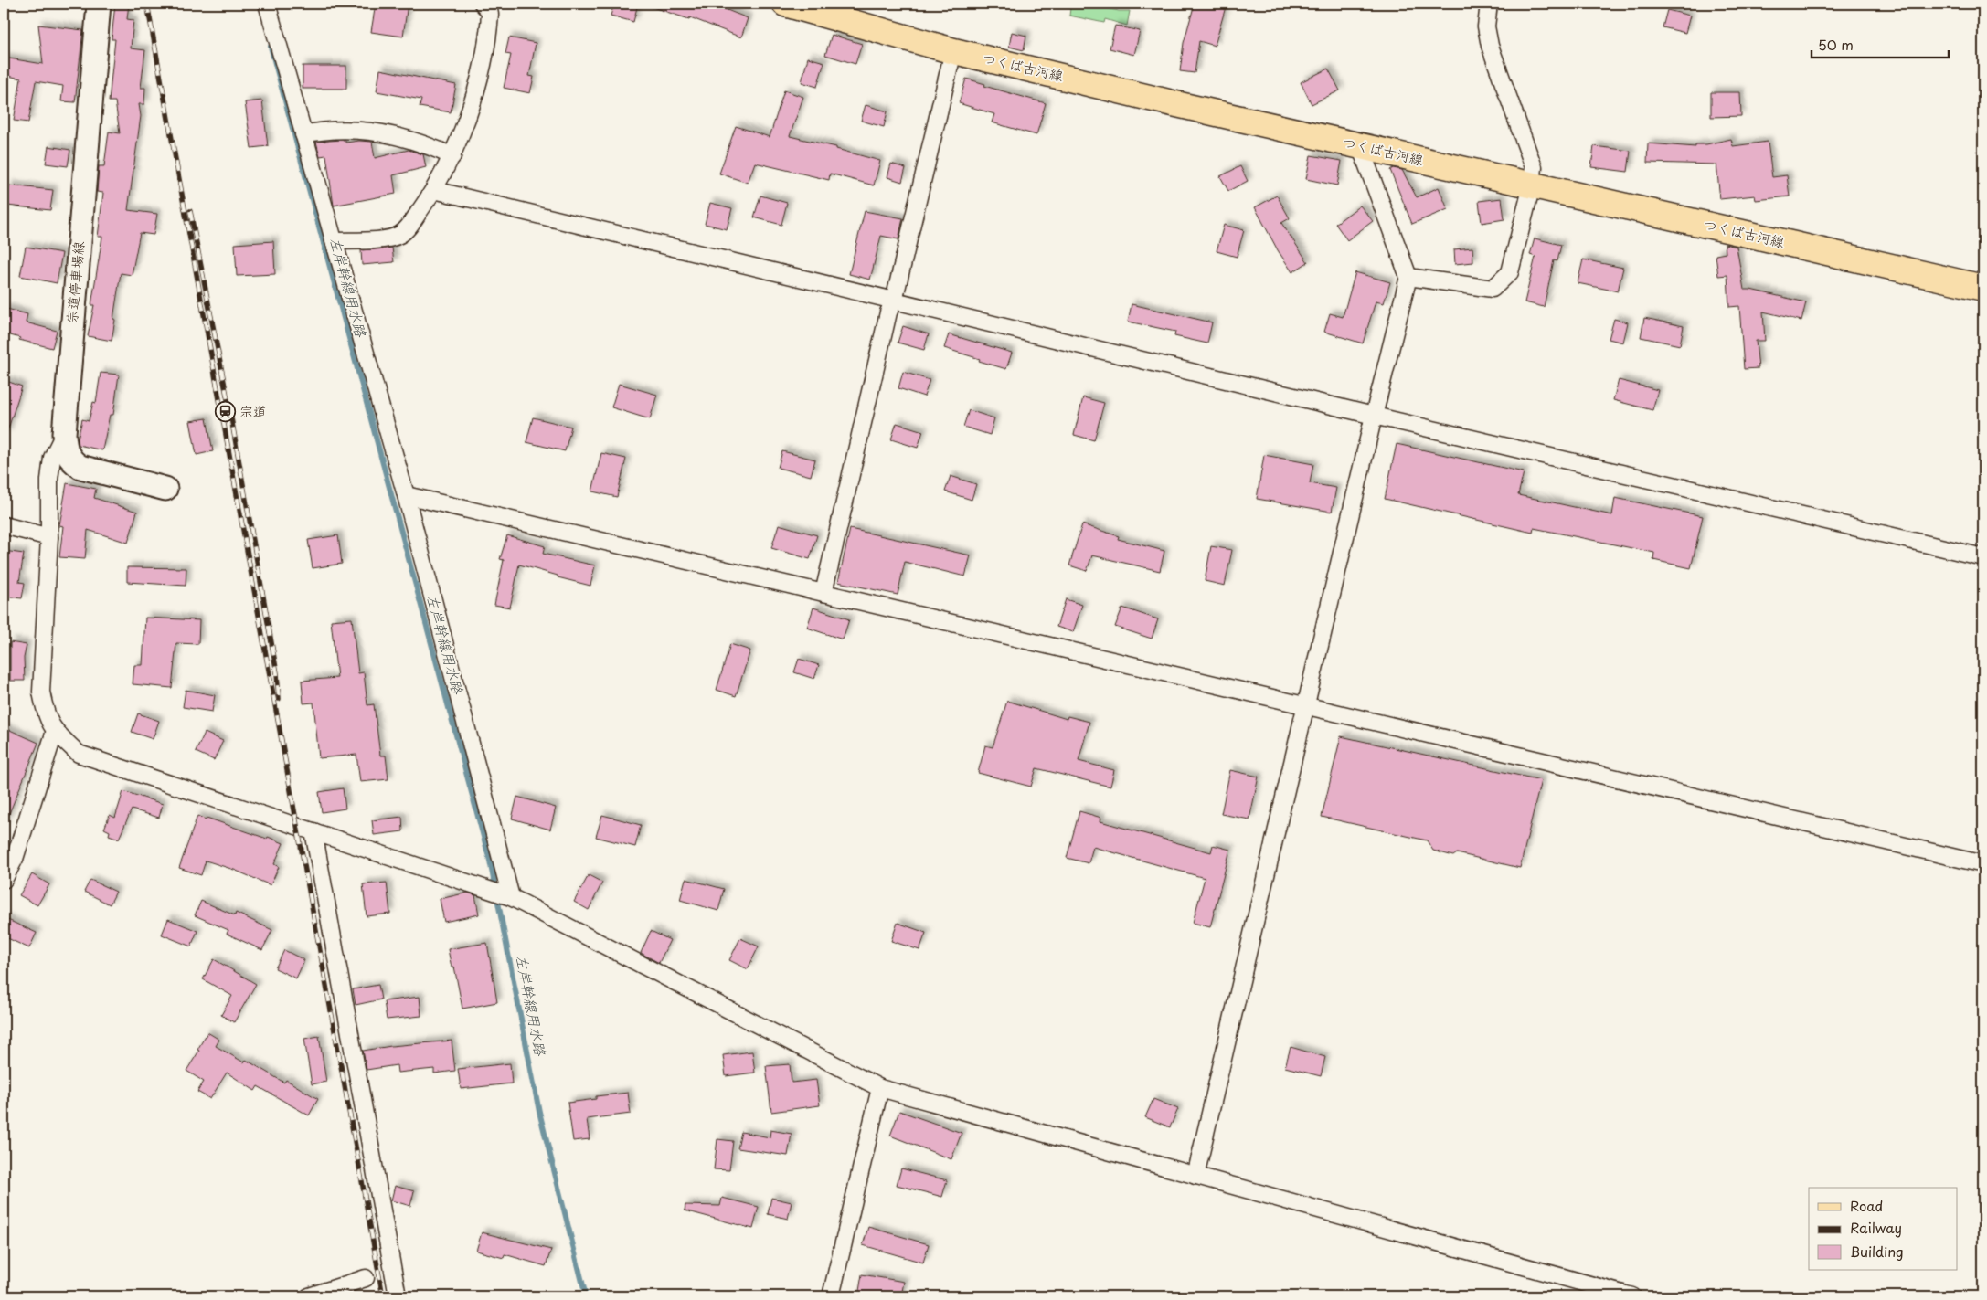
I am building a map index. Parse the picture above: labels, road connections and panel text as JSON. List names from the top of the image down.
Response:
{
  "streets": {
    "main road": ["つくば古河線", "宗道停車場線"]
  },
  "water": ["左岸幹線用水路"],
  "places": {
    "station": ["宗道"]
  },
  "legend": ["Road", "Railway", "Building"],
  "scale_bar": "50 m"
}
